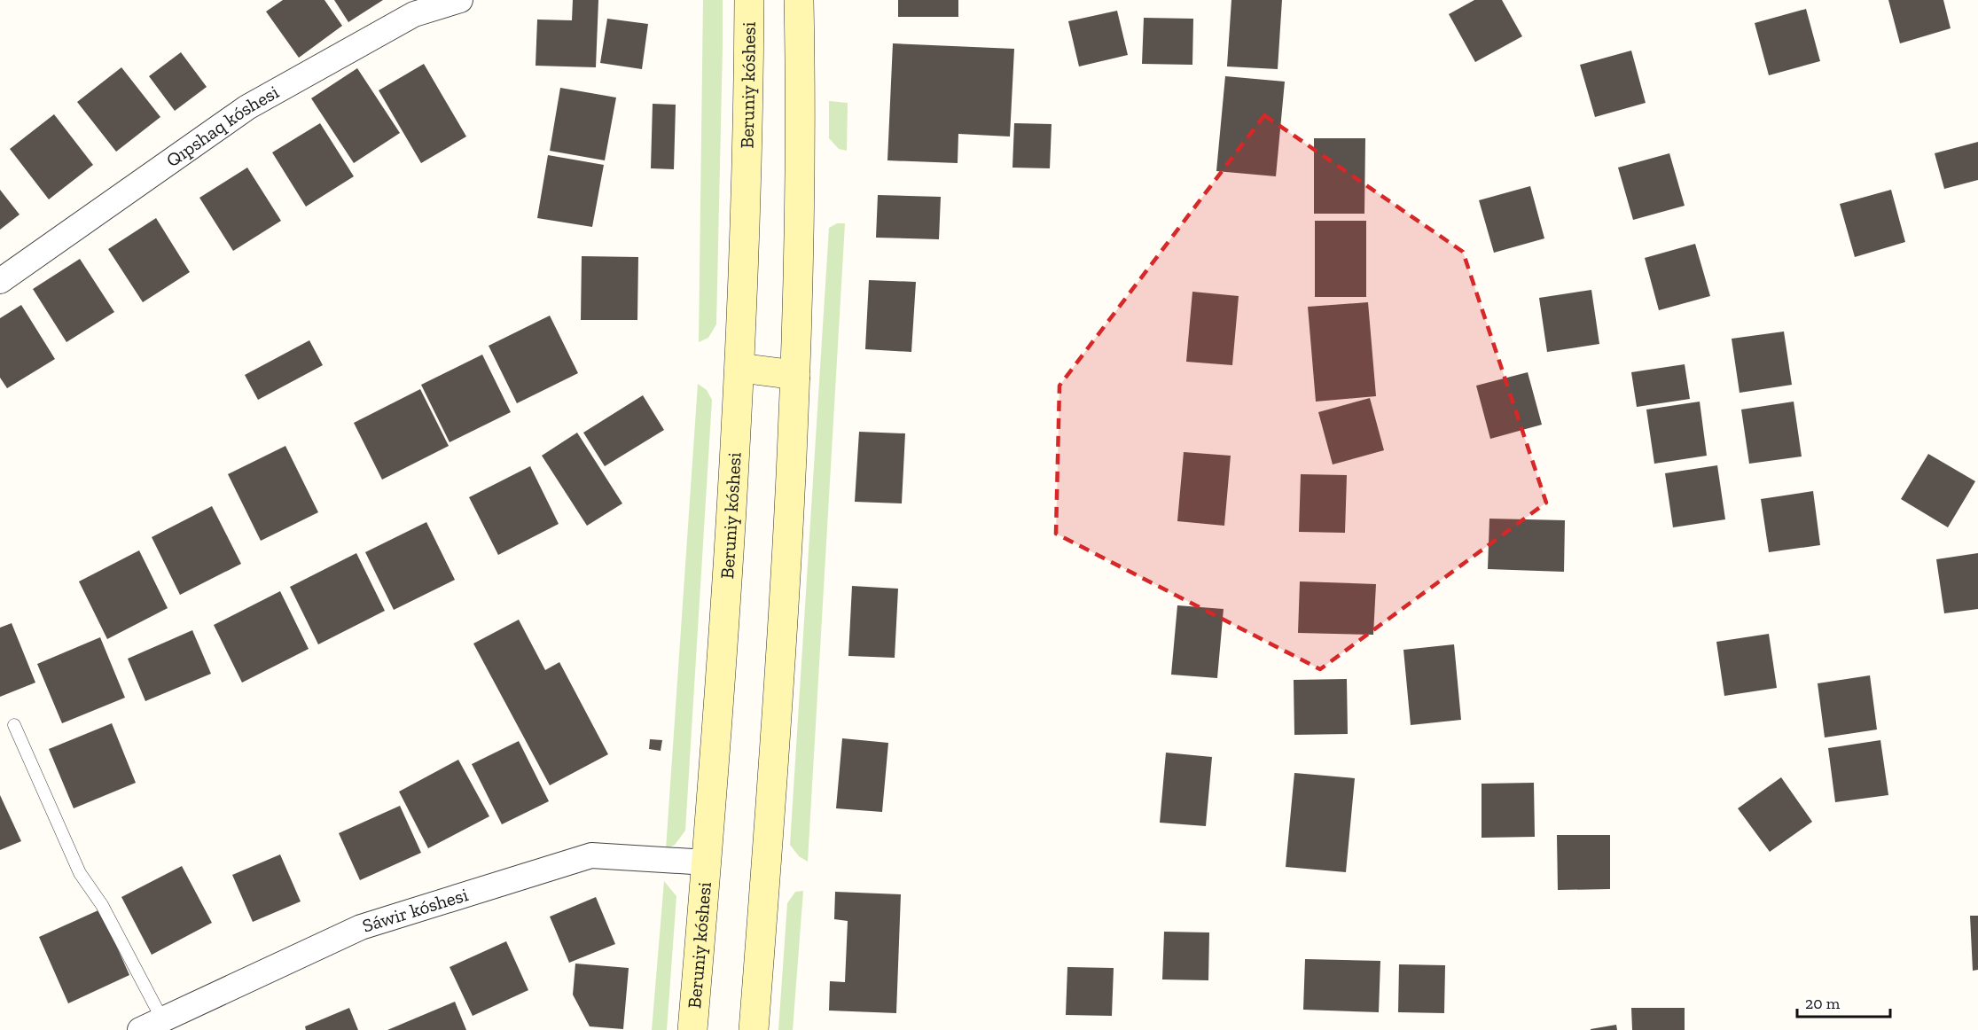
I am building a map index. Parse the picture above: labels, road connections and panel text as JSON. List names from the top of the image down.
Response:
{
  "streets": {
    "street": ["Beruniy kóshesi", "Qıpshaq kóshesi", "Sáwir kóshesi"]
  },
  "crossings": [
    ["Beruniy kóshesi", "Sáwir kóshesi"]
  ],
  "scale_bar": "20 m"
}
